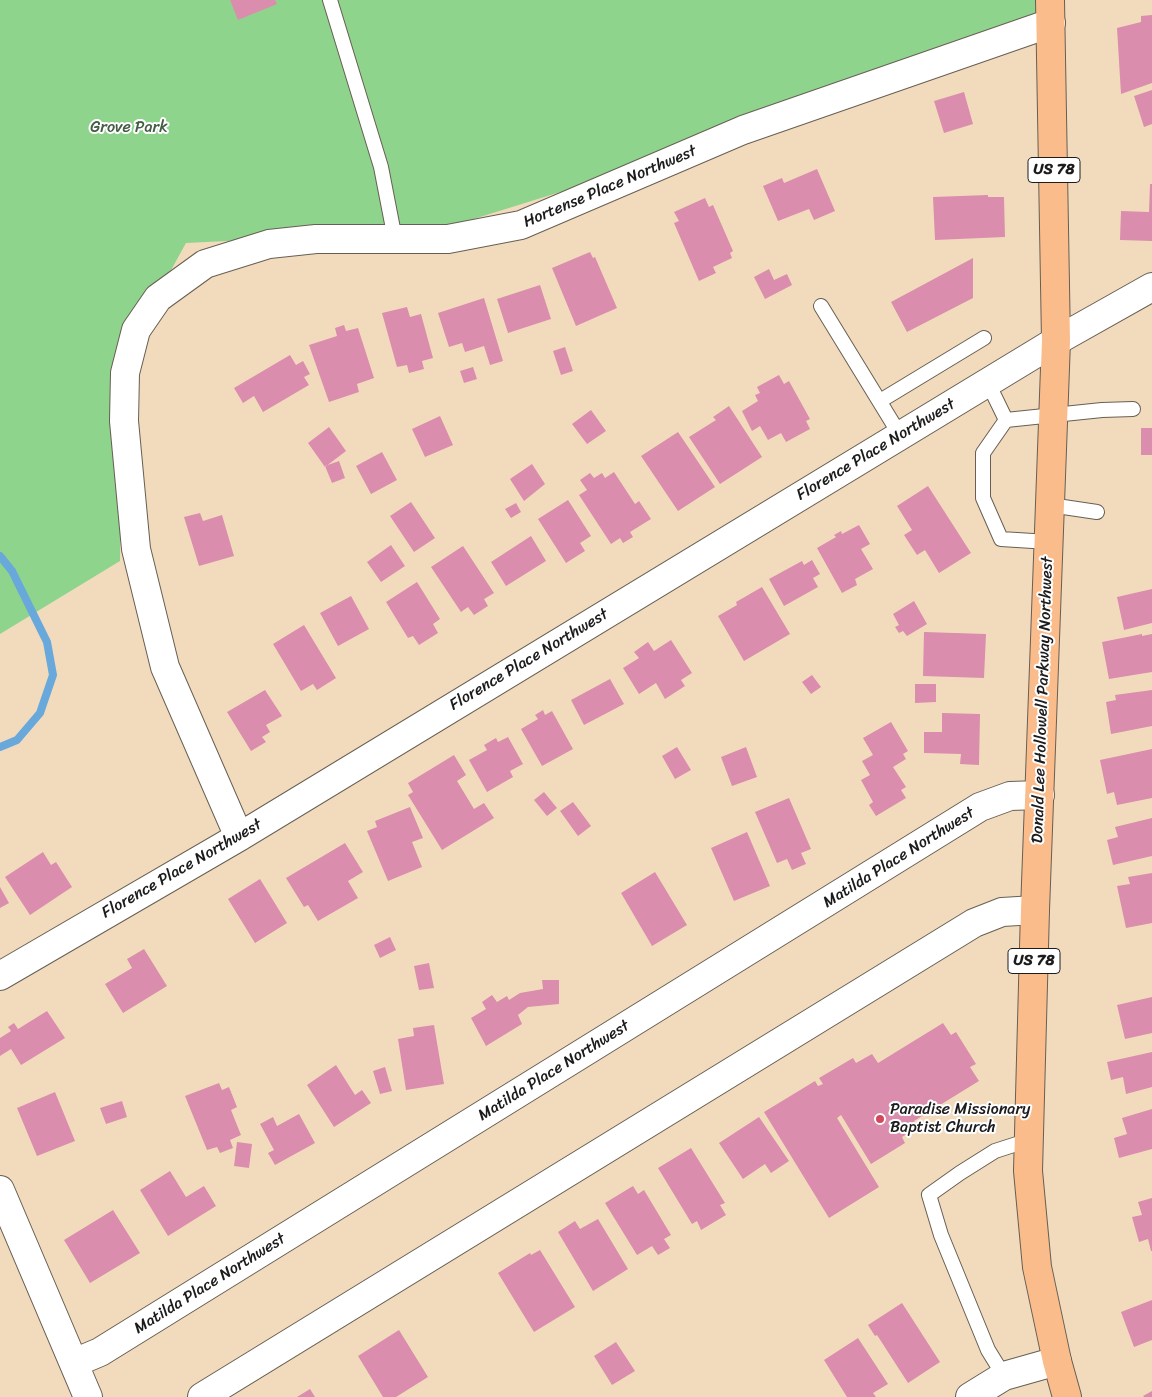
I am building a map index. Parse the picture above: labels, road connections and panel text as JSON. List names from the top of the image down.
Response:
{
  "streets": {
    "main road": ["US 78", "Donald Lee Hollowell Parkway Northwest"],
    "street": ["Hortense Place Northwest", "Florence Place Northwest", "Matilda Place Northwest"]
  },
  "crossings": [
    ["Hortense Place Northwest", "Florence Place Northwest"],
    ["Hortense Place Northwest", "Donald Lee Hollowell Parkway Northwest"],
    ["Florence Place Northwest", "Donald Lee Hollowell Parkway Northwest"],
    ["Donald Lee Hollowell Parkway Northwest", "Matilda Place Northwest"]
  ],
  "parks": ["Grove Park"],
  "places": ["Paradise Missionary Baptist Church"]
}
